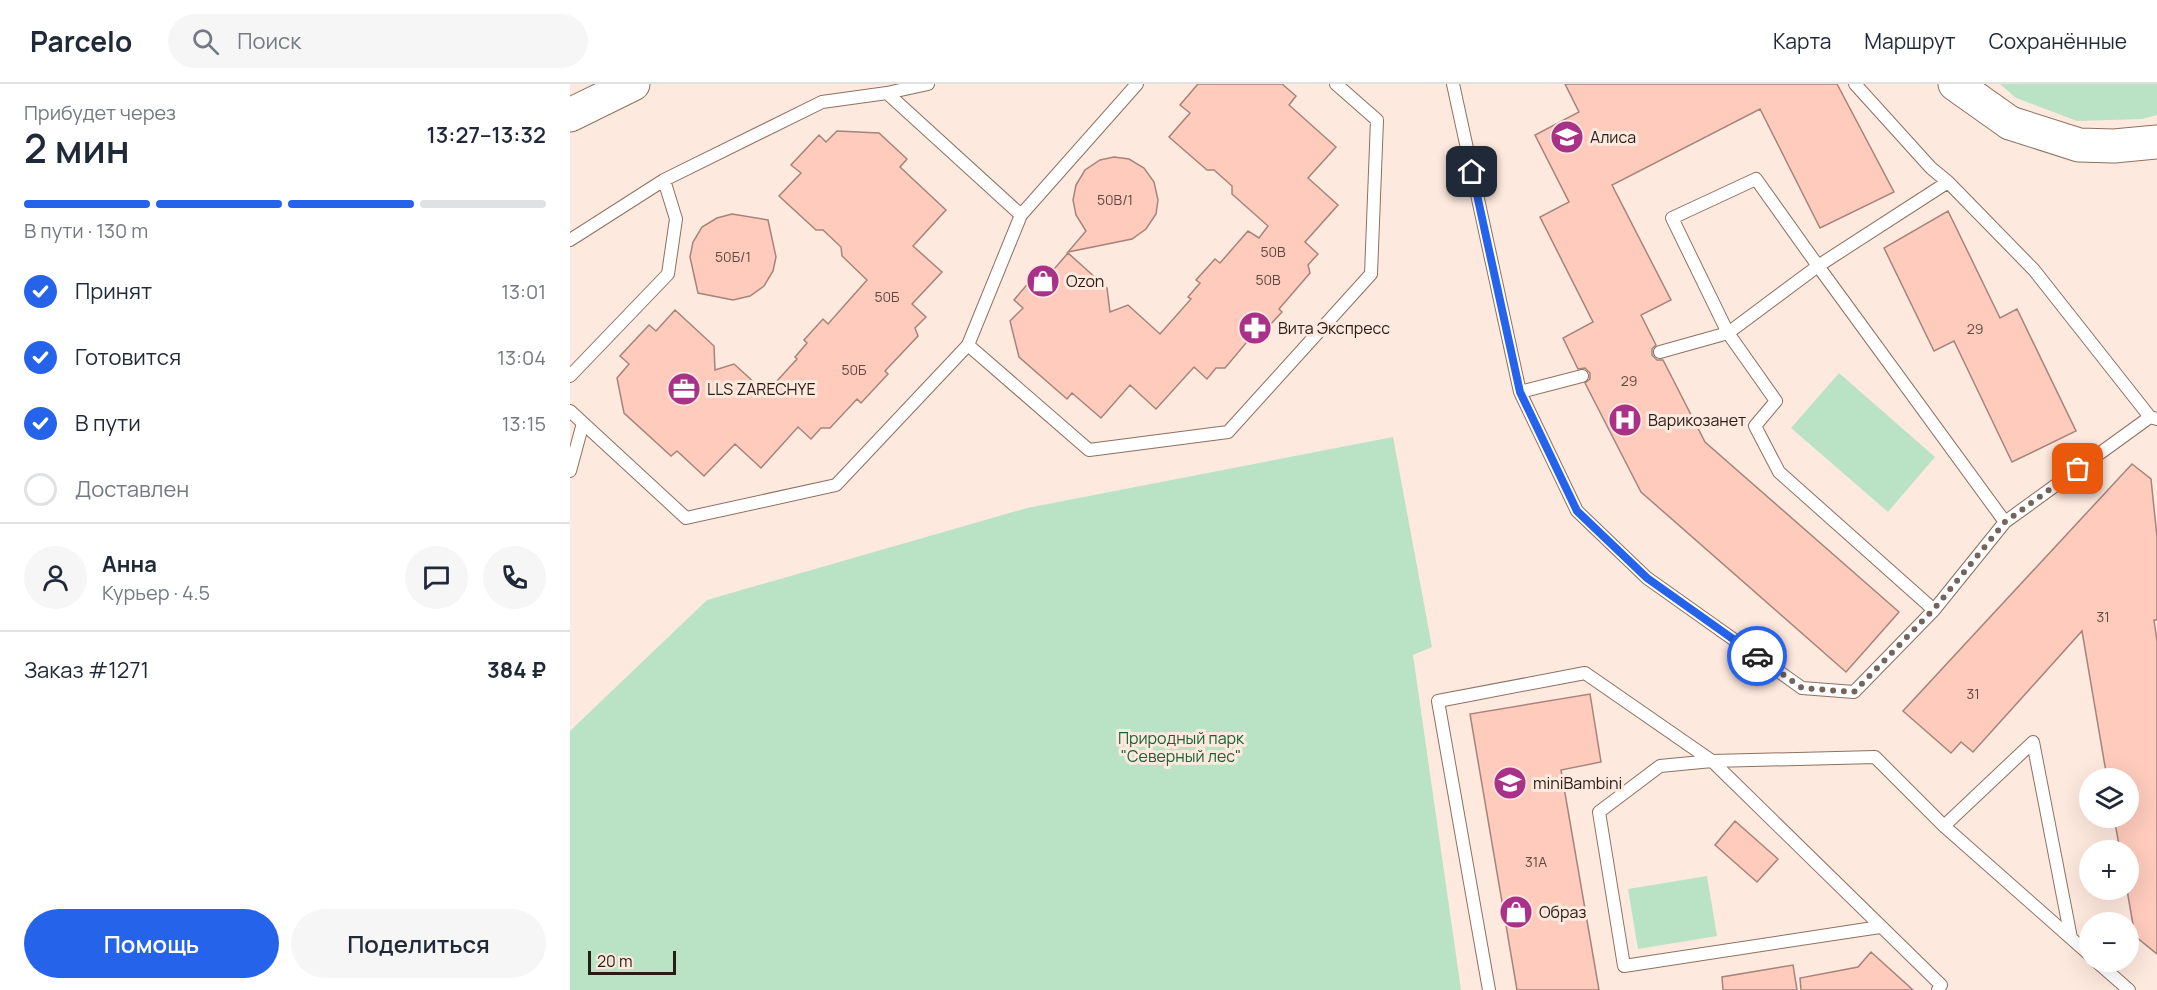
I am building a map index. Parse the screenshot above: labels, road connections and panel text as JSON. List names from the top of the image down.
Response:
{
  "parks": ["Природный парк \"Северный лес\""],
  "places": {
    "school or university": ["Алиса", "miniBambini"],
    "shop": ["Ozon", "Образ"],
    "pharmacy": ["Вита Экспресс"],
    "office": ["LLS ZARECHYE"],
    "hospital": ["Варикозанет"]
  },
  "house_numbers": [
    "50В/1",
    "50В",
    "50Б/1",
    "50В",
    "50Б",
    "29",
    "50Б",
    "29",
    "31",
    "31",
    "31А"
  ],
  "scale_bar": "20 m",
  "page": {
    "header": "Parcelo",
    "search": "Поиск",
    "nav": ["Карта", "Маршрут", "Сохранённые"],
    "heading": ["2 мин", "Прибудет через", "13:27–13:32"],
    "panel": [
      "Анна",
      "Курьер · 4.5",
      "Заказ #1271",
      "384 ₽"
    ],
    "bar": "В пути · 130 m",
    "list": [
      ["Принят", "13:01"],
      ["Готовится", "13:04"],
      ["В пути", "13:15"],
      "Доставлен"
    ],
    "map_buttons": ["+", "−"],
    "buttons": ["Помощь", "Поделиться"],
    "scale": "20 m"
  }
}
